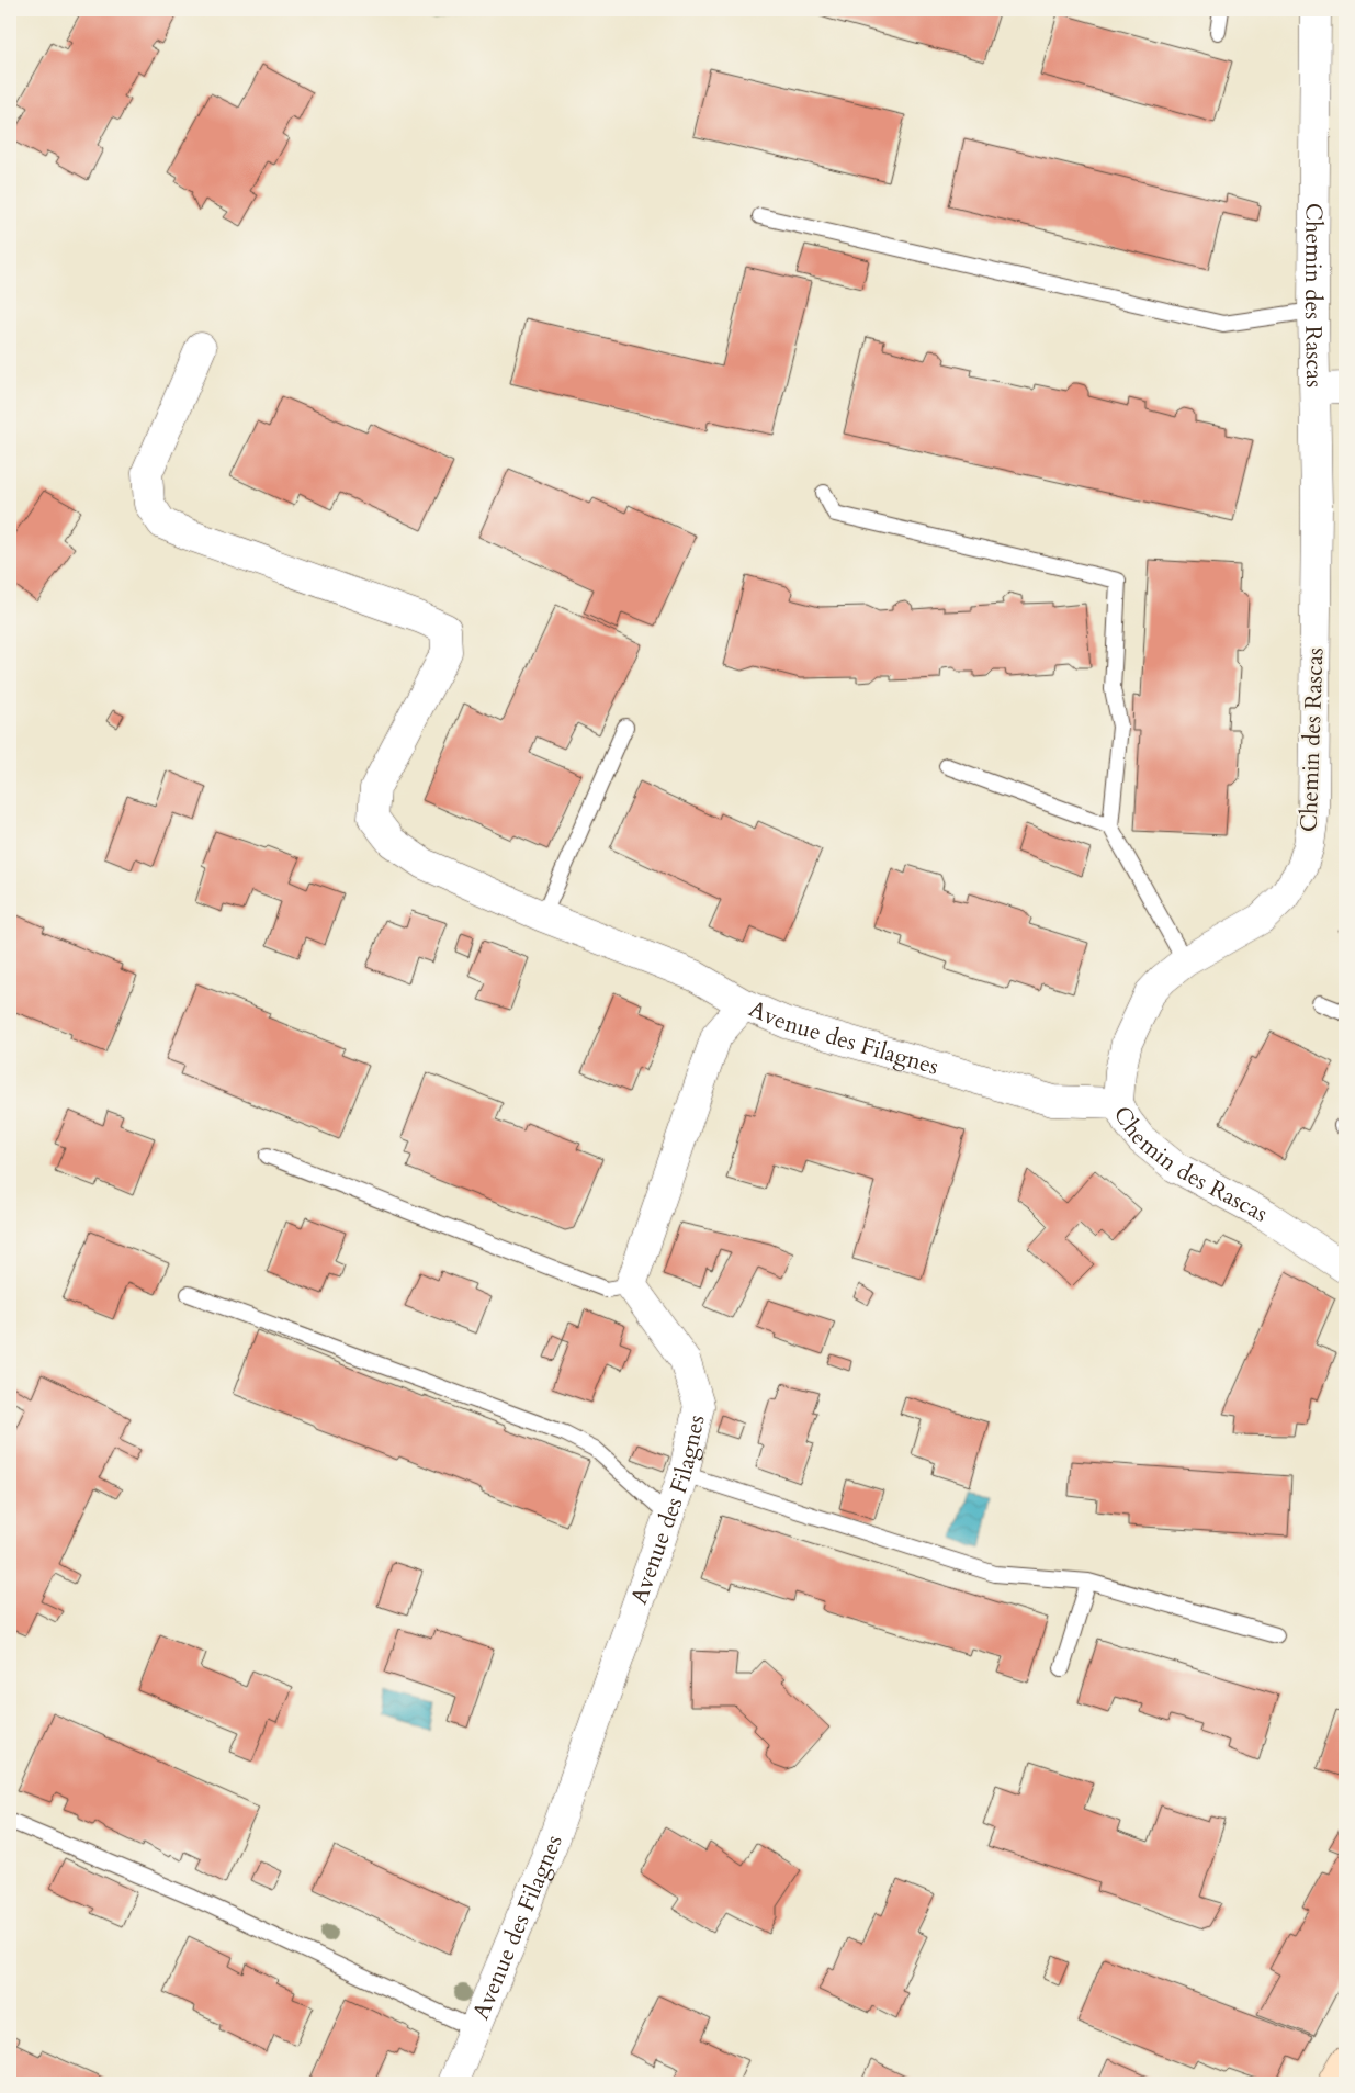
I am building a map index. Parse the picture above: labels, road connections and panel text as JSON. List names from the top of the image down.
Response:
{
  "streets": {
    "street": ["Chemin des Rascas", "Avenue des Filagnes"]
  },
  "crossings": [
    ["Chemin des Rascas", "Avenue des Filagnes"]
  ]
}
